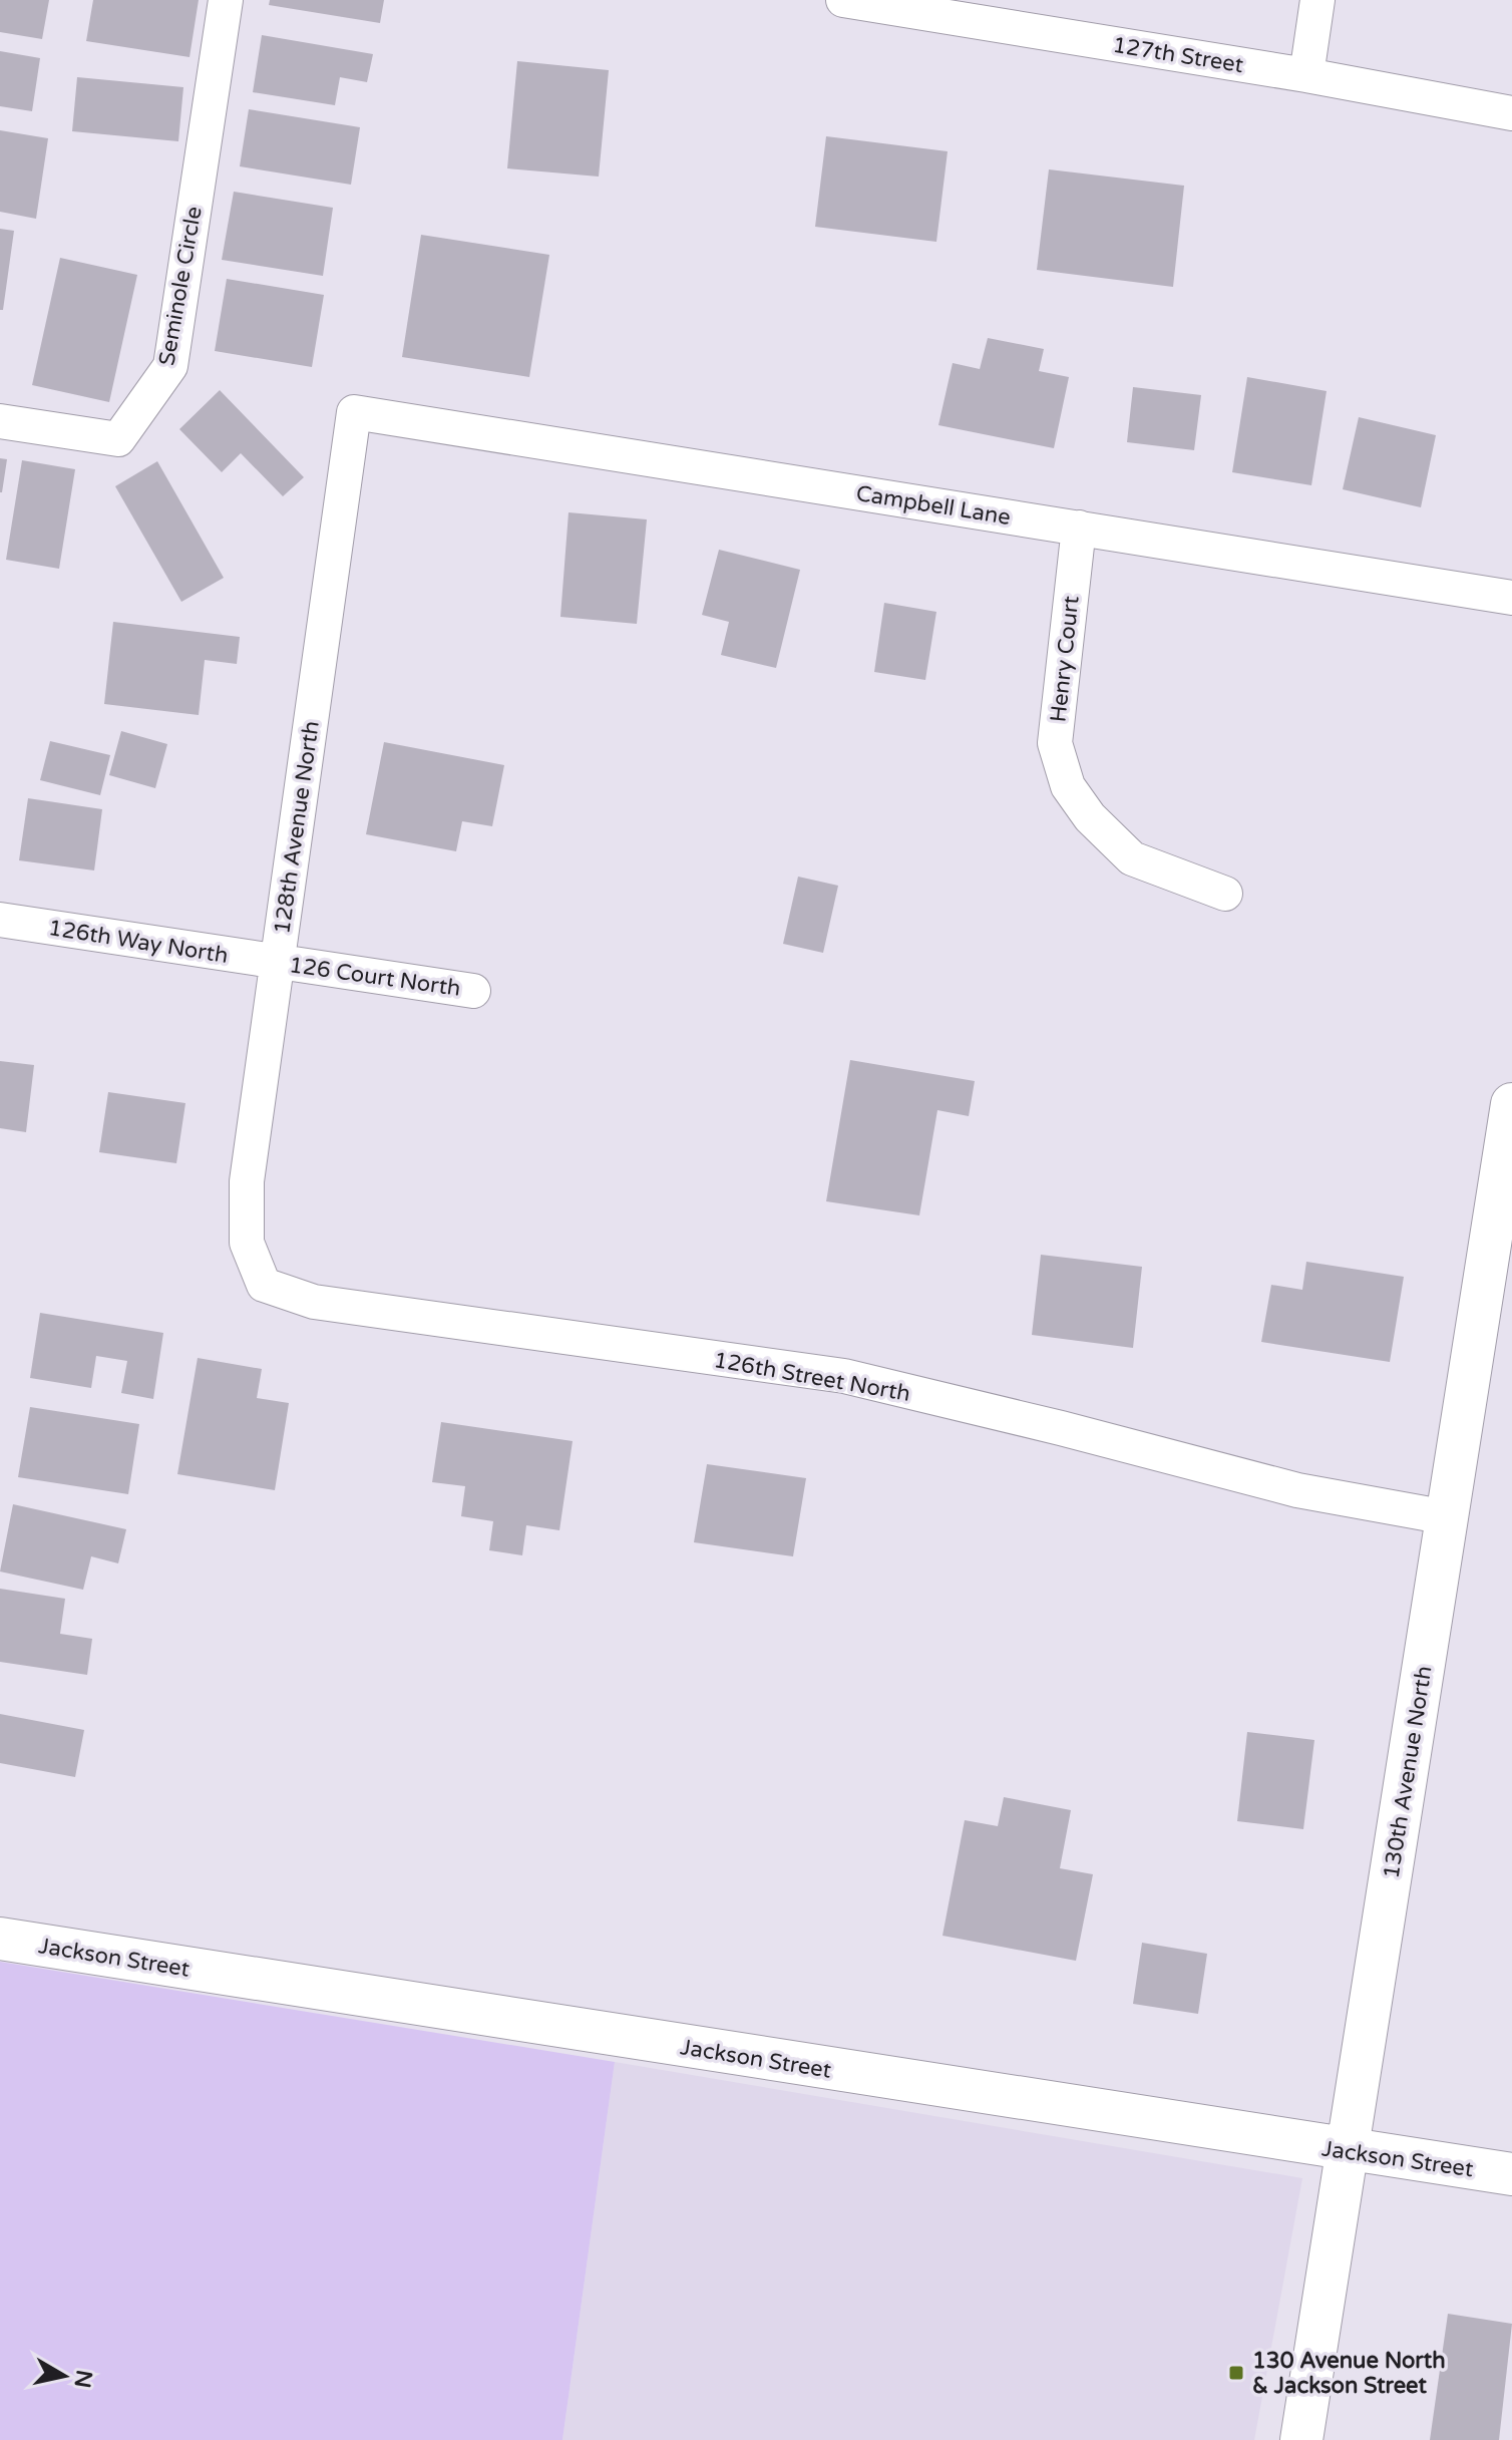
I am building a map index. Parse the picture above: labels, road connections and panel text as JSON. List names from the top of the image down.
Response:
{
  "streets": {
    "street": [
      "127th Street",
      "Seminole Circle",
      "Campbell Lane",
      "Henry Court",
      "128th Avenue North",
      "126th Way North",
      "126 Court North",
      "126th Street North",
      "130th Avenue North",
      "Jackson Street"
    ]
  },
  "crossings": [
    ["Campbell Lane", "Henry Court"],
    ["Campbell Lane", "128th Avenue North"],
    ["128th Avenue North", "126th Way North"],
    ["128th Avenue North", "126 Court North"],
    ["128th Avenue North", "126th Street North"],
    ["126th Way North", "126 Court North"],
    ["126th Street North", "130th Avenue North"],
    ["130th Avenue North", "Jackson Street"]
  ],
  "places": {
    "transit": ["130 Avenue North & Jackson Street"]
  },
  "north": "right"
}
